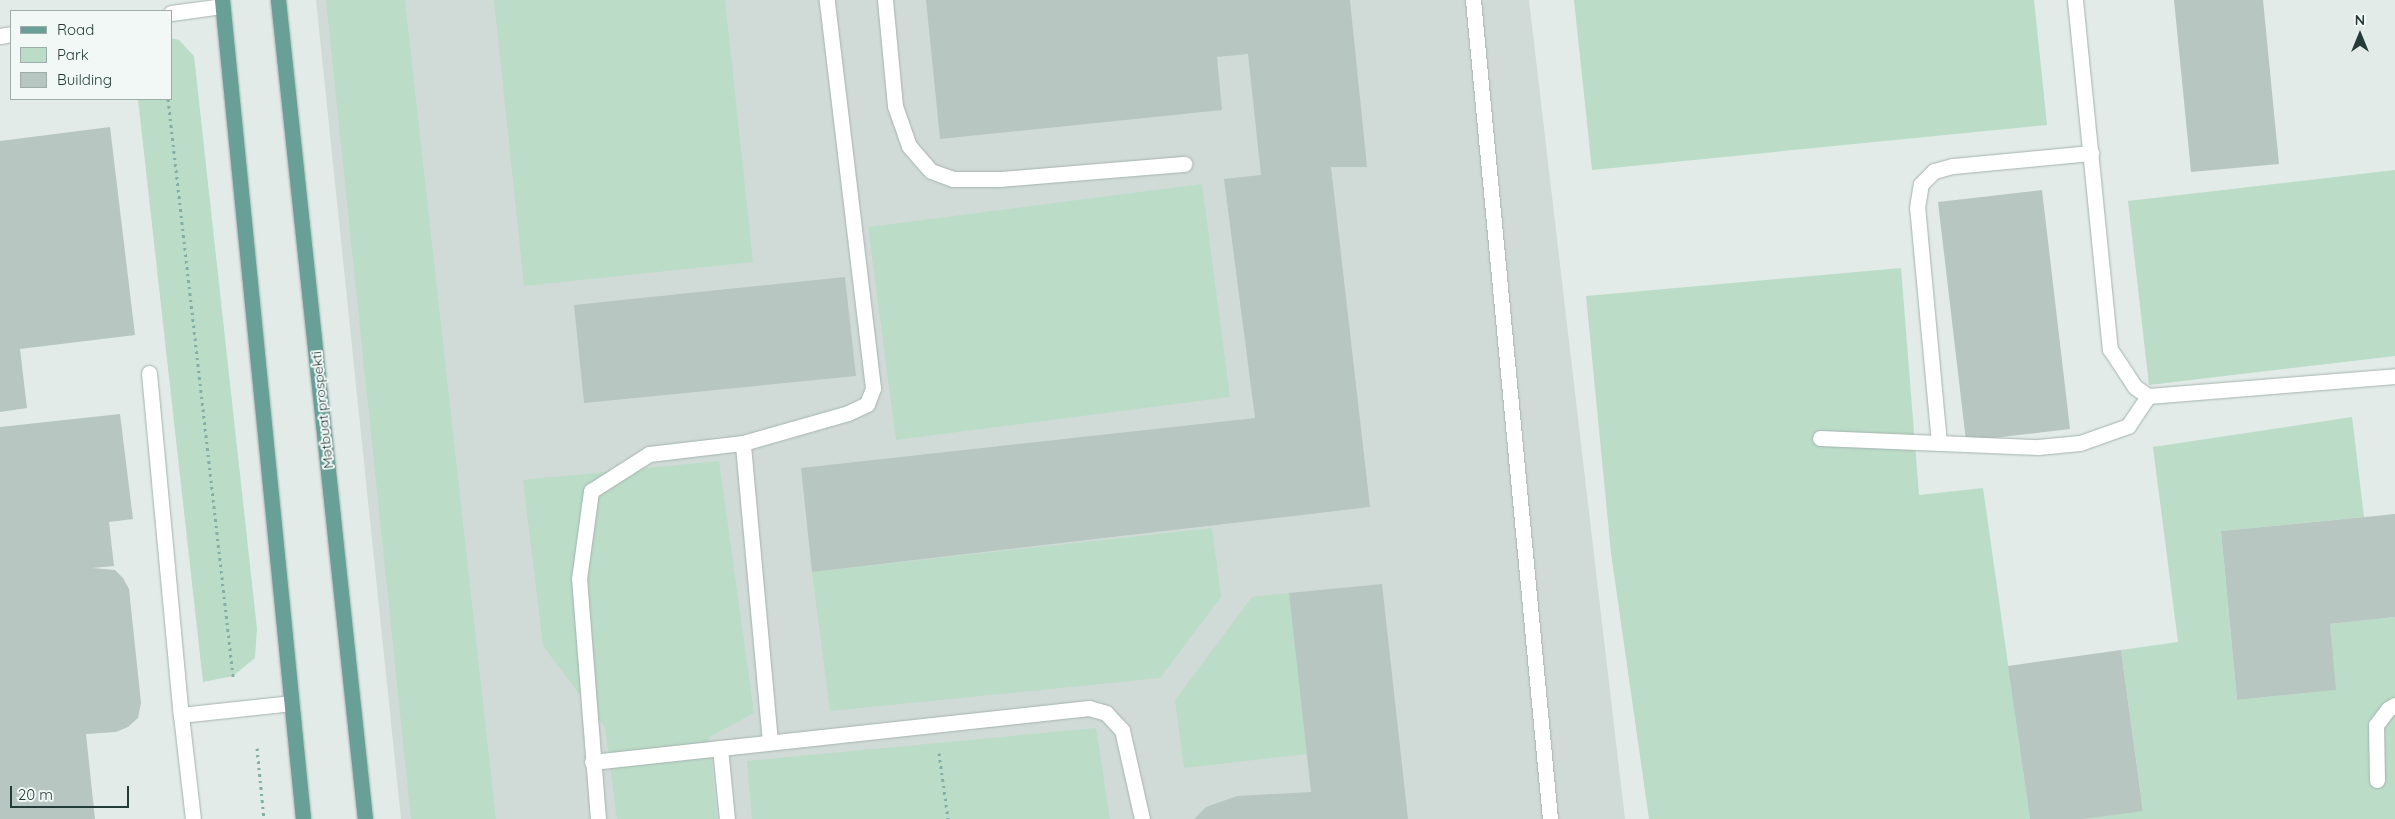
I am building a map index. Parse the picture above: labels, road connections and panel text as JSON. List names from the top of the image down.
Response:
{
  "streets": {
    "main road": ["Mətbuat prospekti"]
  },
  "legend": ["Road", "Park", "Building"],
  "scale_bar": "20 m",
  "north": "top"
}
